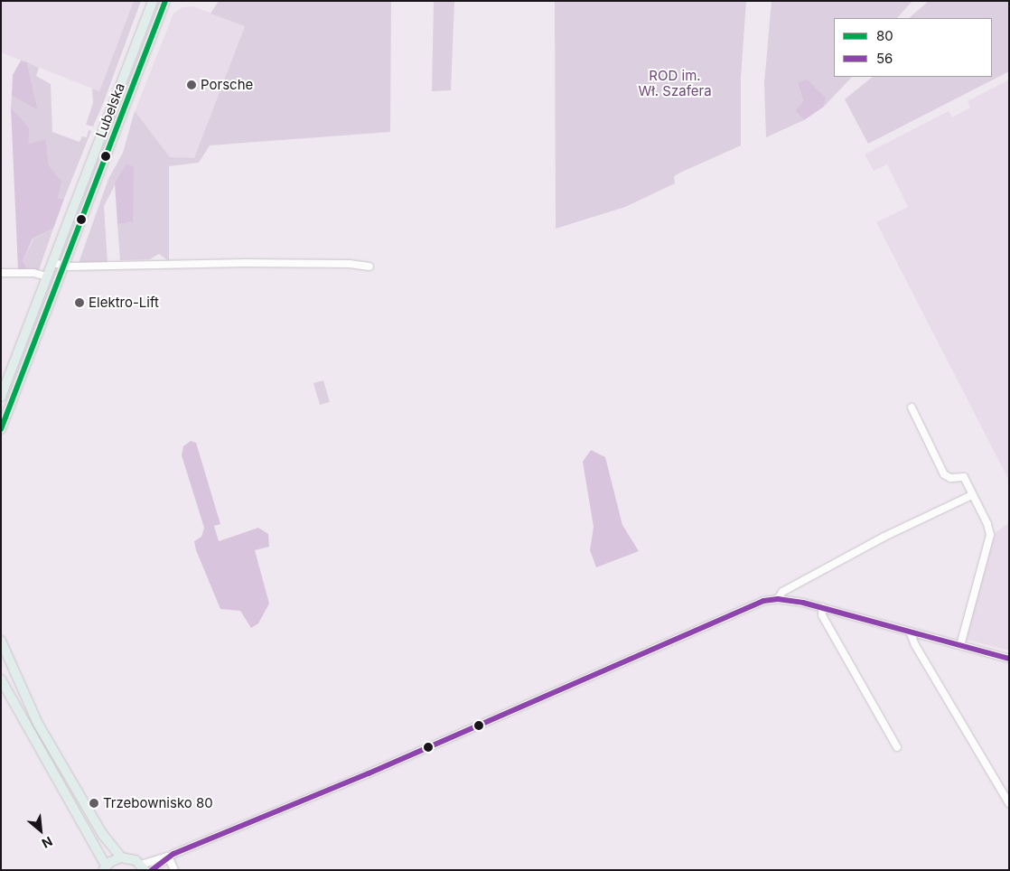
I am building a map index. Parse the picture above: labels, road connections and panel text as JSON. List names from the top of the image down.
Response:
{
  "streets": {
    "main road": ["Lubelska"]
  },
  "parks": ["ROD im. Wł. Szafera"],
  "places": ["Porsche", "Elektro-Lift", "Trzebownisko 80"],
  "lines": ["transit line 80", "transit line 56"],
  "legend": ["80", "56"],
  "north": "bottom right"
}
